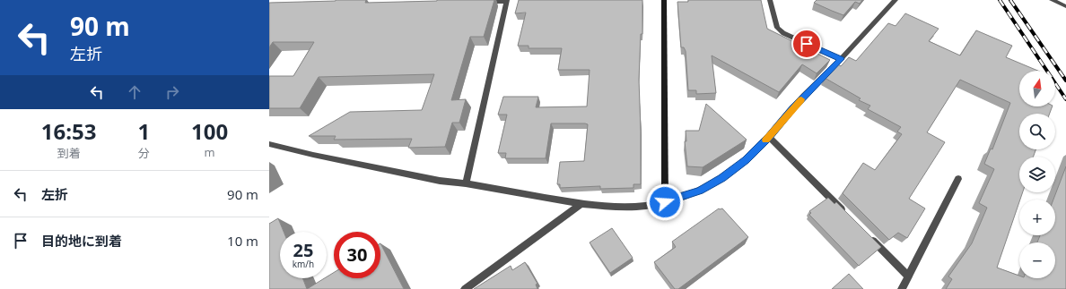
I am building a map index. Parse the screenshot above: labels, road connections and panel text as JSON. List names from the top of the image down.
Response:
{
  "north": "top",
  "page": {
    "turn": ["90 m", "左折"],
    "map_buttons": ["+", "−"],
    "eta": [
      "16:53",
      "到着",
      "1",
      "分",
      "100",
      "m"
    ],
    "list": [
      {
        "name": "左折",
        "value": "90 m"
      },
      {
        "name": "目的地に到着",
        "value": "10 m"
      }
    ],
    "speed": "25 km/h",
    "limit": "30"
  }
}
